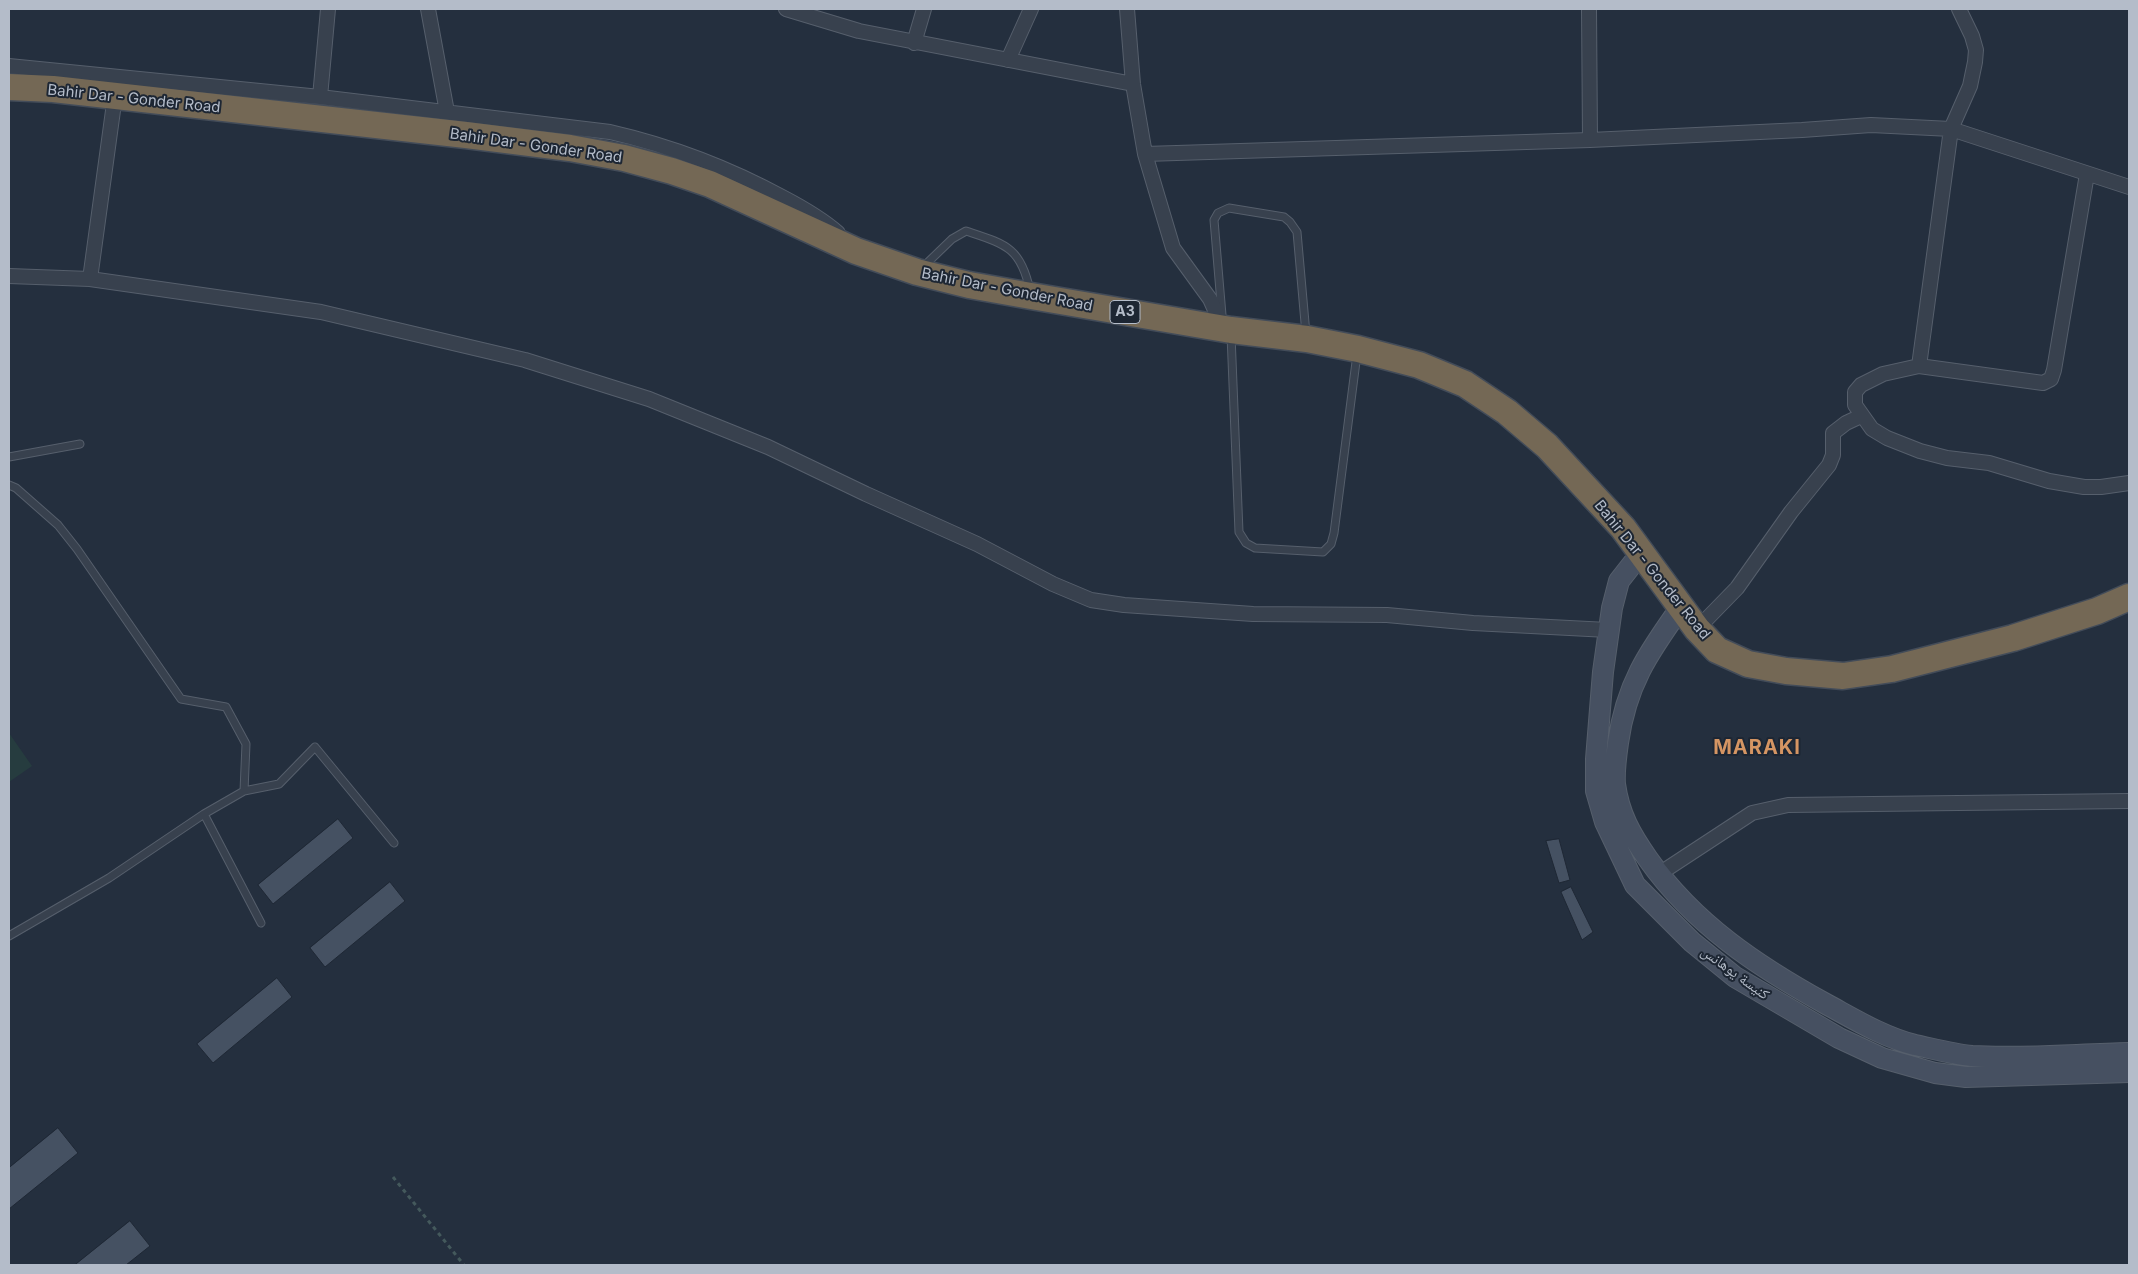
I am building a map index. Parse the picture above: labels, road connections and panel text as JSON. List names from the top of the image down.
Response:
{
  "streets": {
    "highway": ["Bahir Dar - Gonder Road", "A3"],
    "street": ["كنيسة يوهانس"]
  },
  "crossings": [
    ["Bahir Dar - Gonder Road", "كنيسة يوهانس"]
  ],
  "districts": ["MARAKI"]
}
